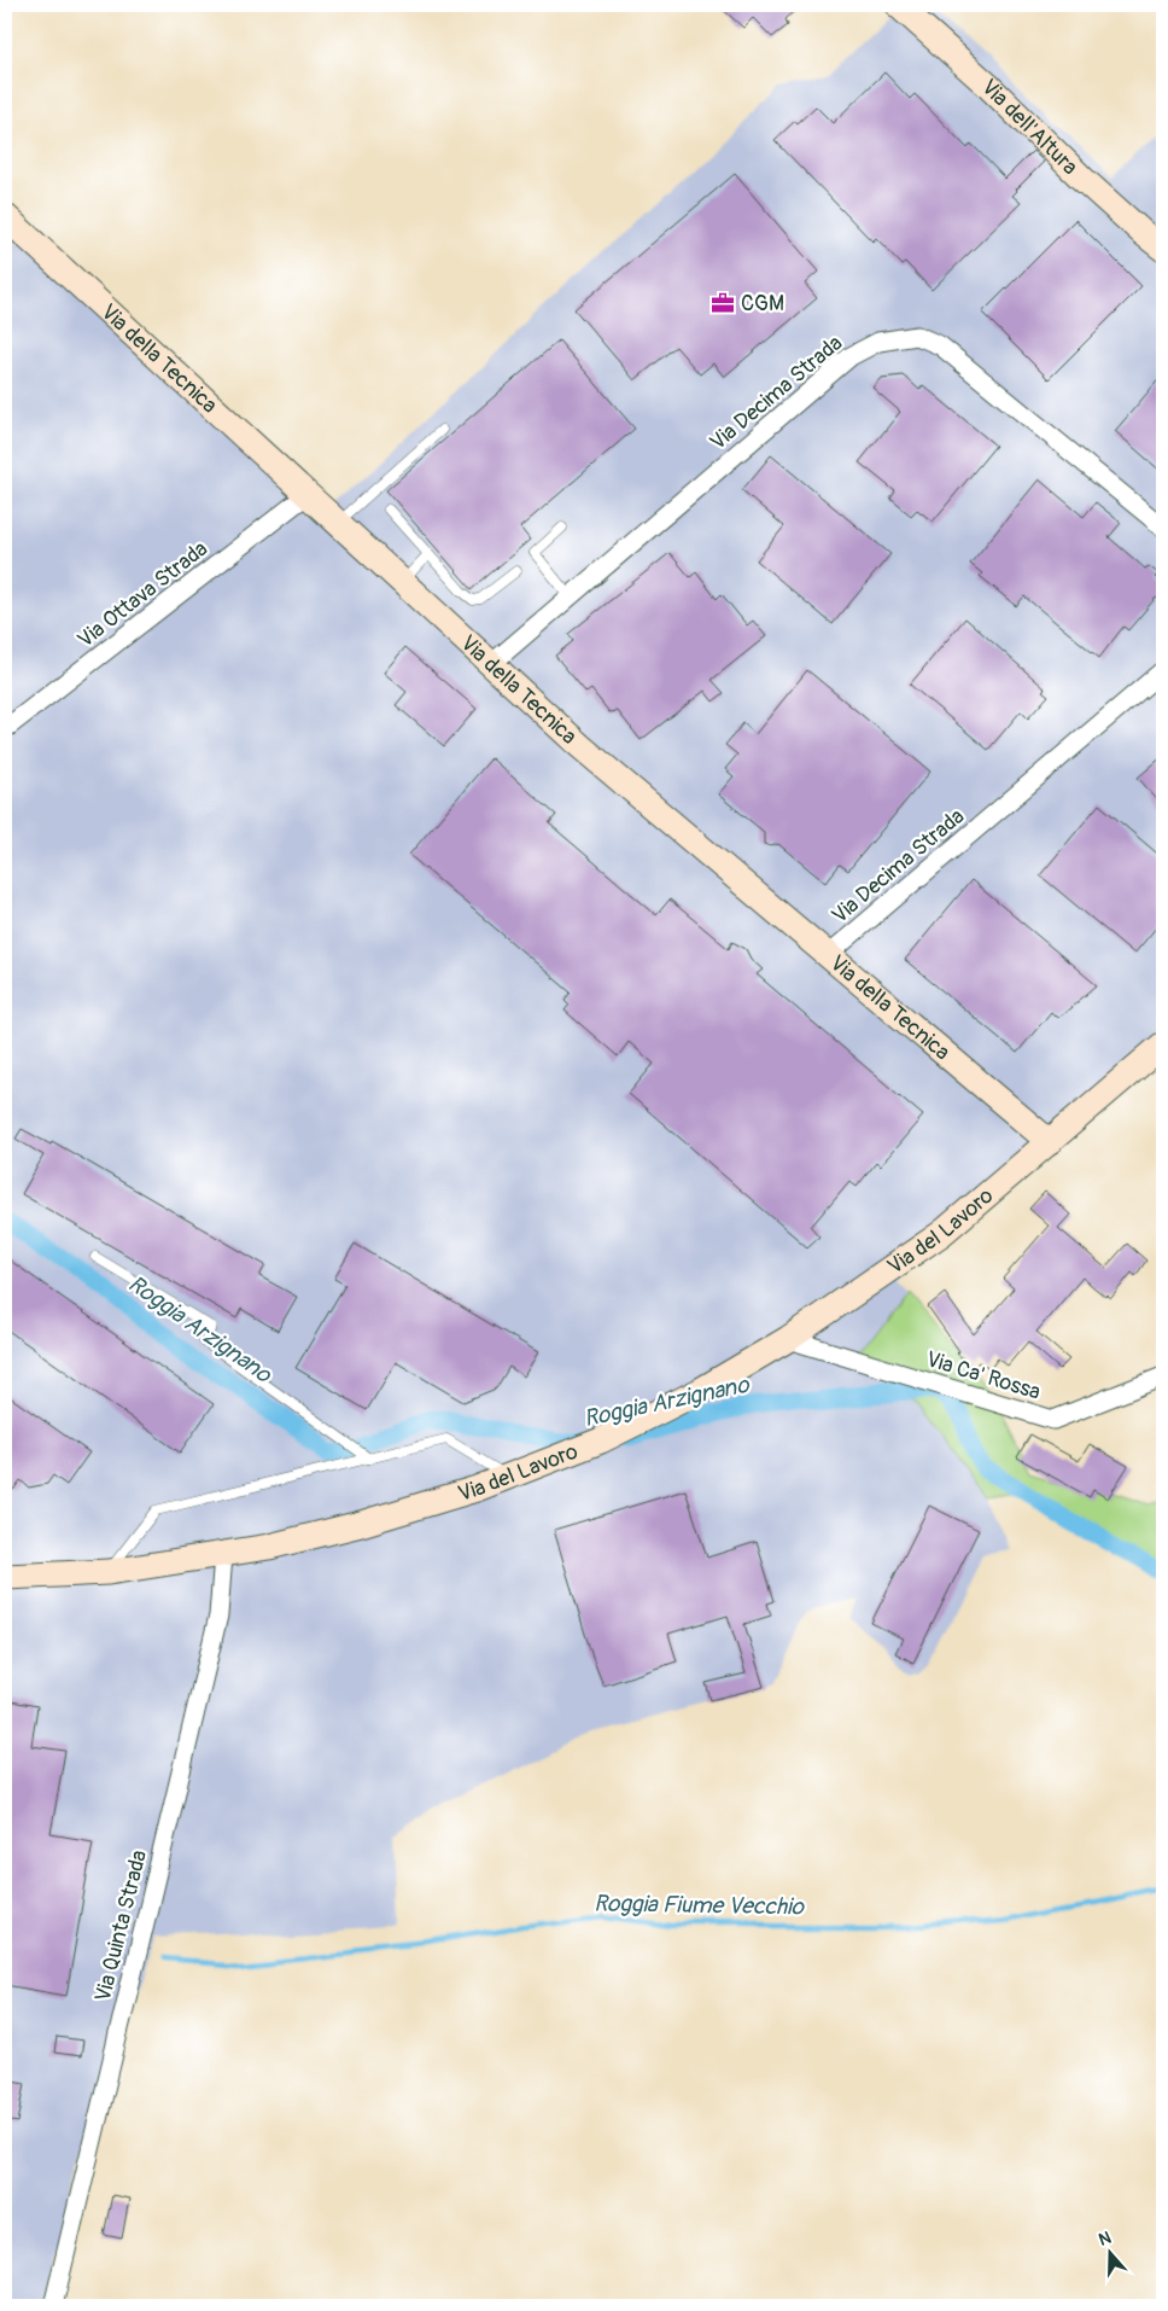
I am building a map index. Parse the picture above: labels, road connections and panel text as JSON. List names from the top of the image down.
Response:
{
  "streets": {
    "street": [
      "Via dell'Altura",
      "Via della Tecnica",
      "Via Decima Strada",
      "Via Ottava Strada",
      "Via del Lavoro",
      "Via Ca' Rossa",
      "Via Quinta Strada"
    ]
  },
  "crossings": [
    ["Via della Tecnica", "Via Decima Strada"],
    ["Via della Tecnica", "Via Ottava Strada"],
    ["Via della Tecnica", "Via del Lavoro"],
    ["Via del Lavoro", "Via Ca' Rossa"],
    ["Via del Lavoro", "Via Quinta Strada"]
  ],
  "water": ["Roggia Arzignano", "Roggia Fiume Vecchio"],
  "places": {
    "office": ["CGM"]
  },
  "north": "top"
}
